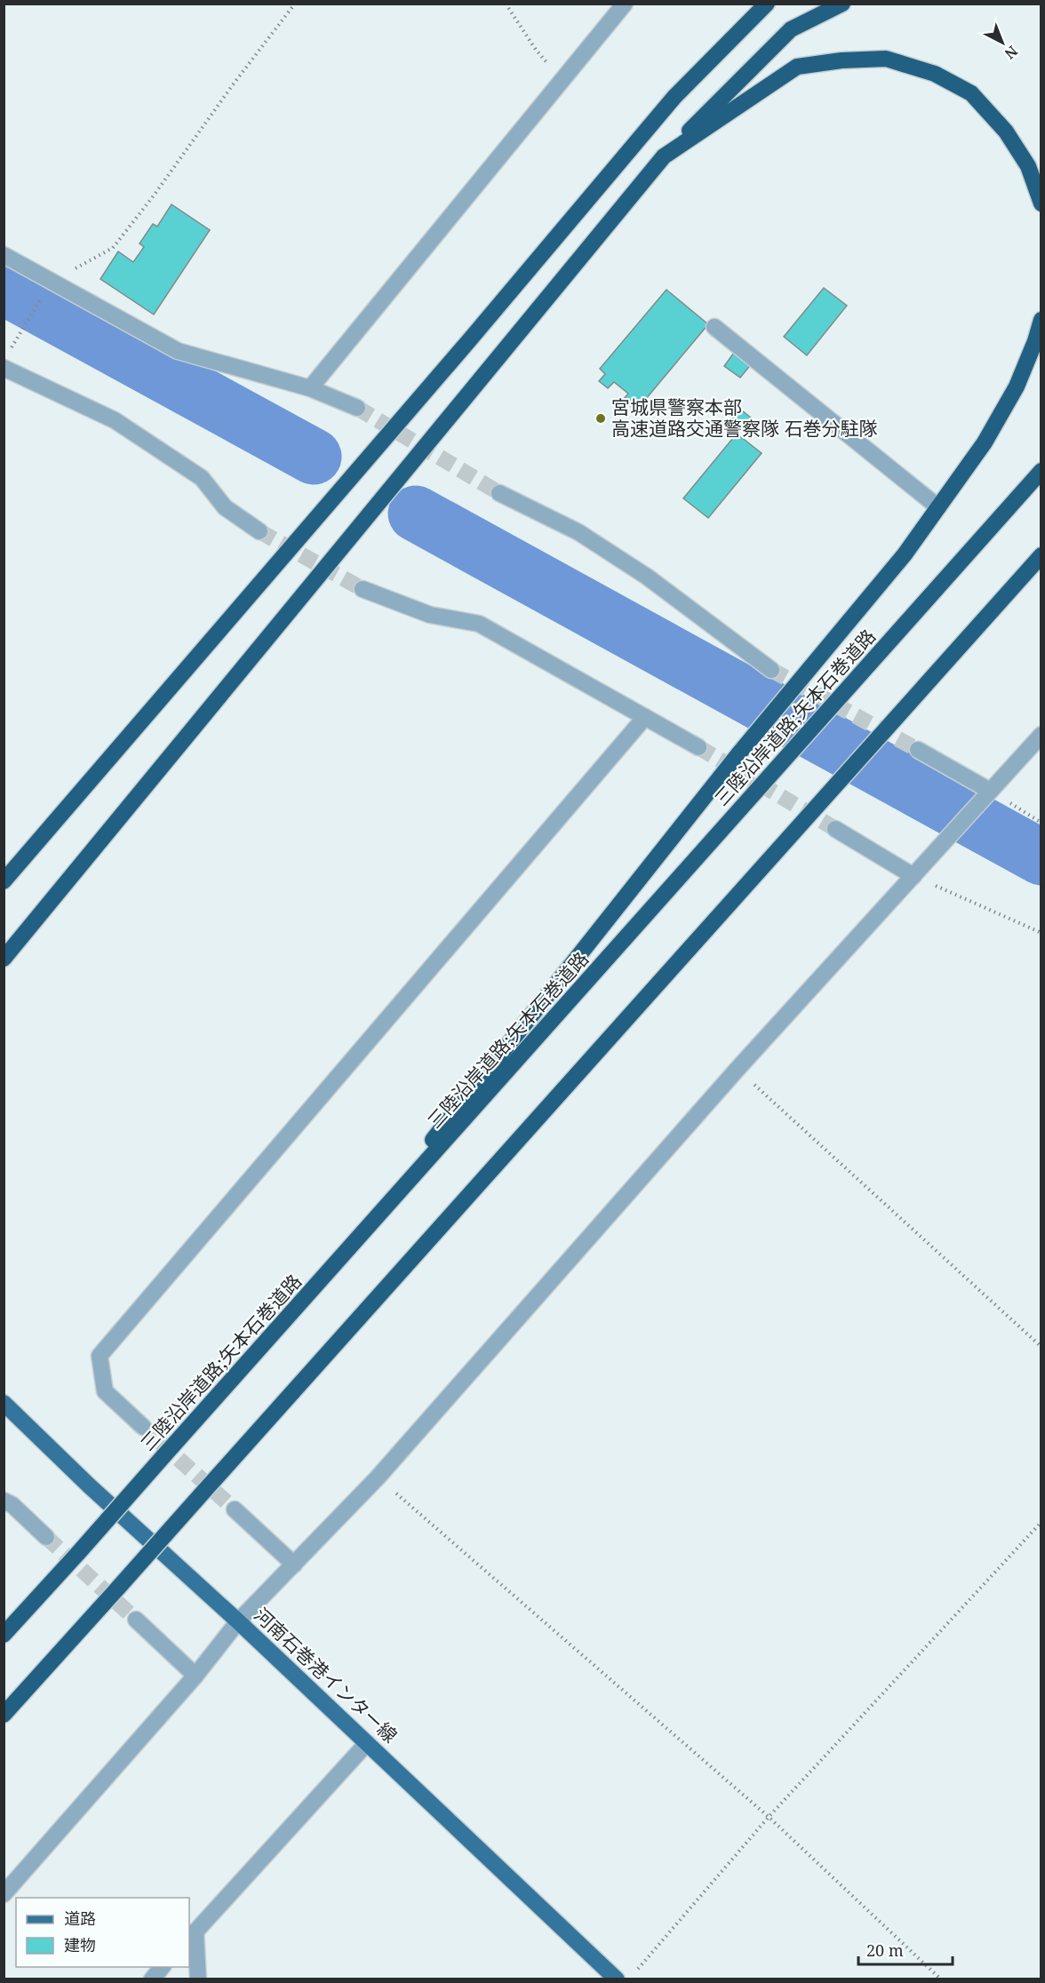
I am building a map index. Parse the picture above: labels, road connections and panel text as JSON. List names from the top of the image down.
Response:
{
  "streets": {
    "highway": ["三陸沿岸道路;矢本石巻道路"],
    "main road": ["河南石巻港インター線"]
  },
  "places": ["宮城県警察本部 高速道路交通警察隊 石巻分駐隊"],
  "legend": ["道路", "建物"],
  "scale_bar": "20 m",
  "north": "bottom right"
}
